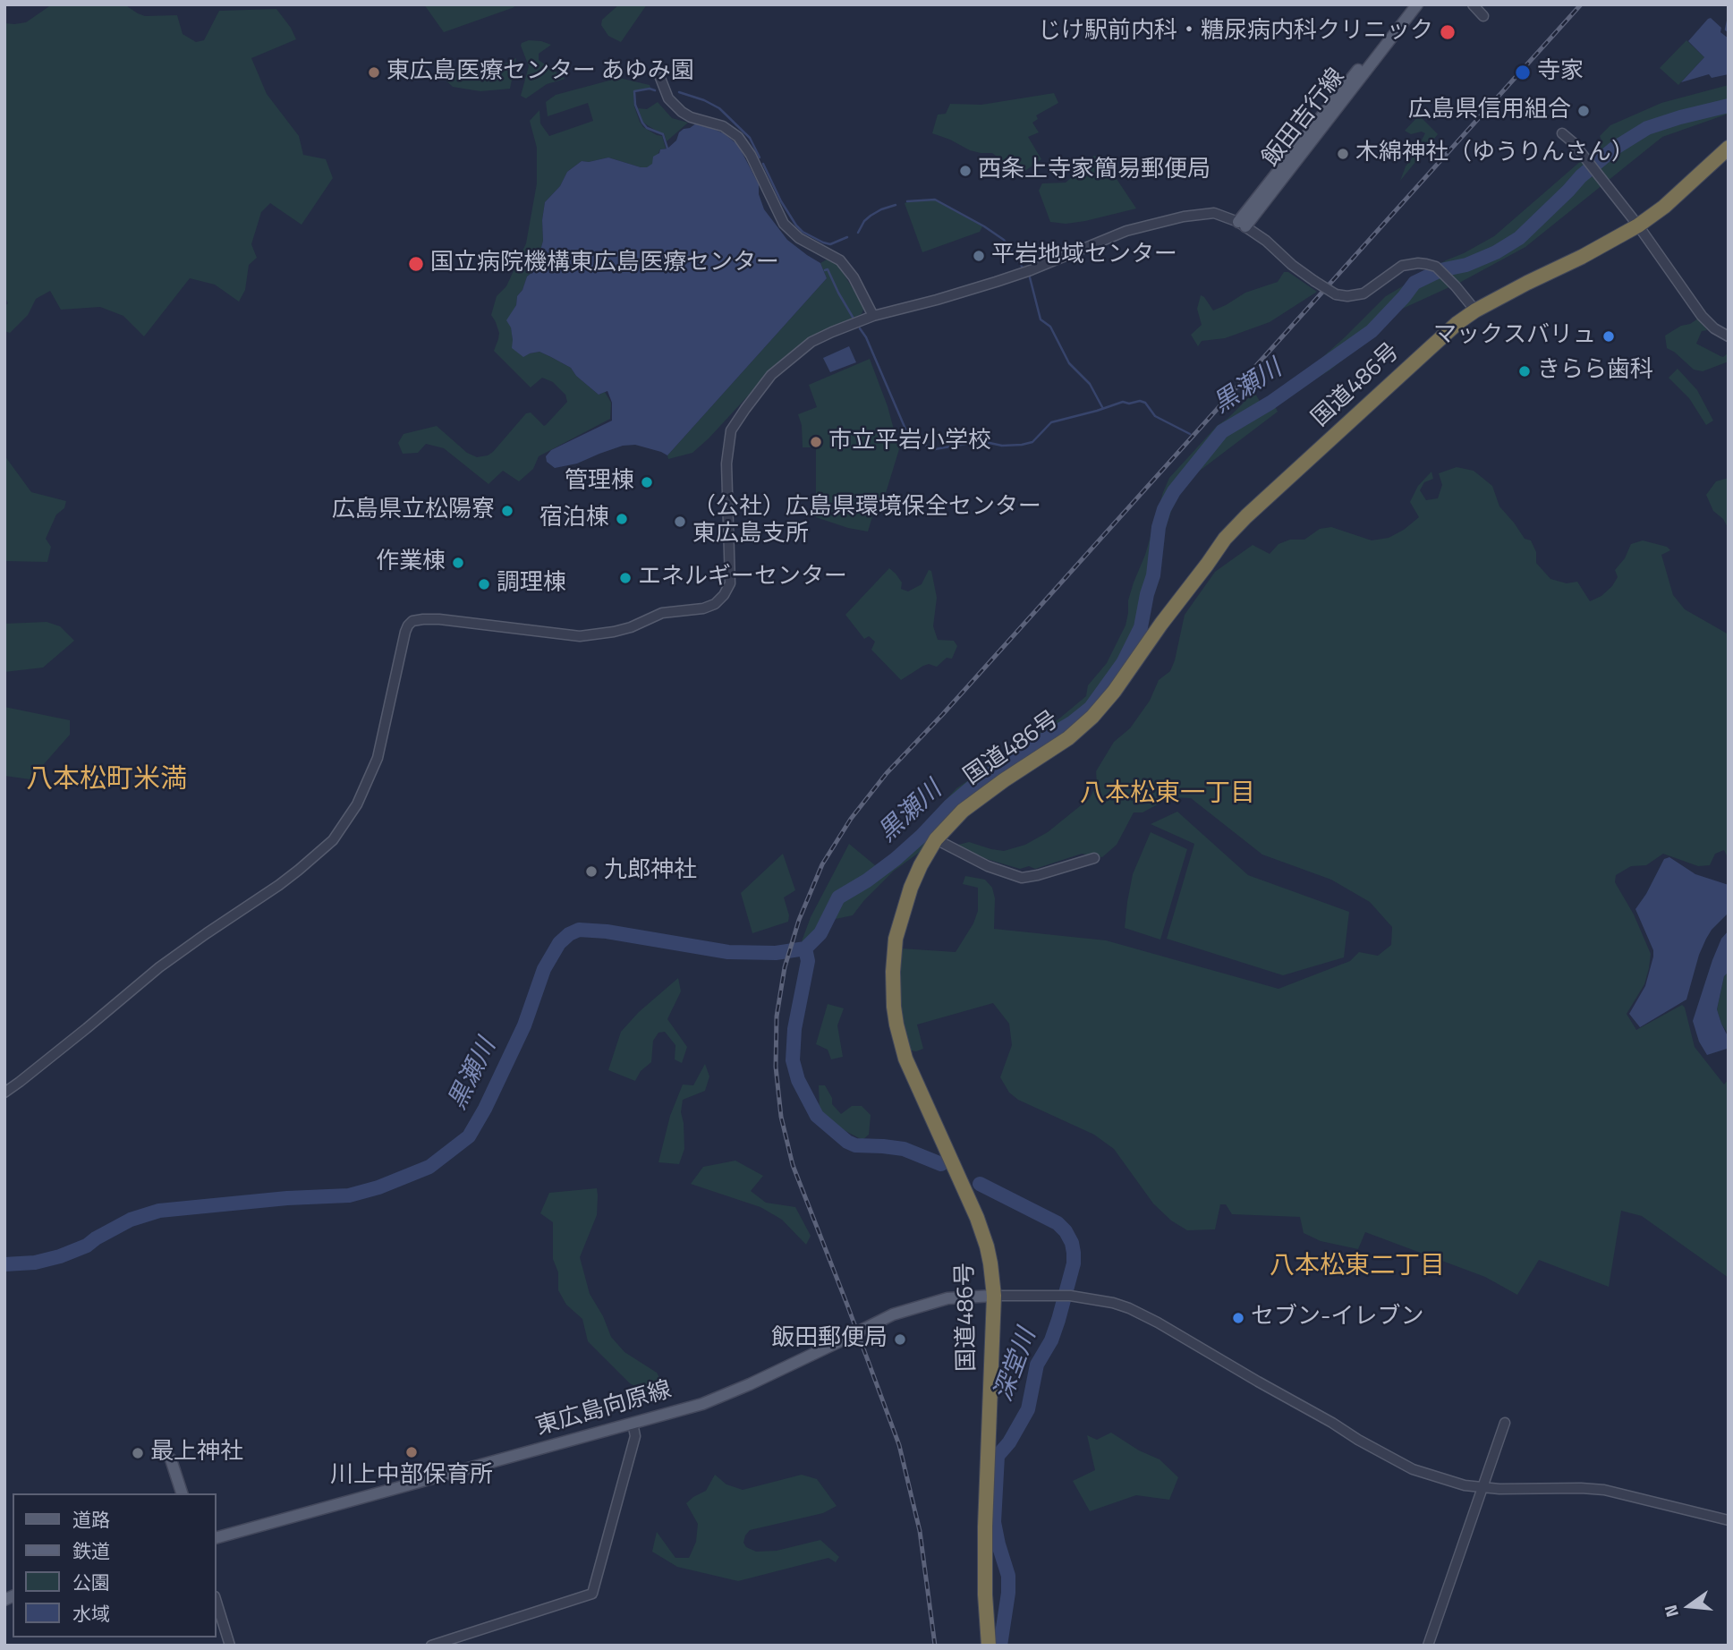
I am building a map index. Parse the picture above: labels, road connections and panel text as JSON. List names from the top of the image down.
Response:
{
  "streets": {
    "highway": ["国道486号"],
    "main road": ["飯田吉行線", "東広島向原線"]
  },
  "crossings": [
    ["国道486号", "東広島向原線"]
  ],
  "districts": ["八本松町米満", "八本松東一丁目", "八本松東二丁目"],
  "water": ["黒瀬川", "深堂川"],
  "places": [
    "じけ駅前内科・糖尿病内科クリニック",
    "東広島医療センター あゆみ園",
    "寺家",
    "広島県信用組合",
    "木綿神社（ゆうりんさん）",
    "西条上寺家簡易郵便局",
    "平岩地域センター",
    "国立病院機構東広島医療センター",
    "マックスバリュ",
    "きらら歯科",
    "市立平岩小学校",
    "管理棟",
    "広島県立松陽寮",
    "宿泊棟",
    "（公社）広島県環境保全センター 東広島支所",
    "作業棟",
    "エネルギーセンター",
    "調理棟",
    "九郎神社",
    "セブン-イレブン",
    "飯田郵便局",
    "川上中部保育所",
    "最上神社"
  ],
  "legend": [
    "道路",
    "鉄道",
    "公園",
    "水域"
  ],
  "north": "left"
}
